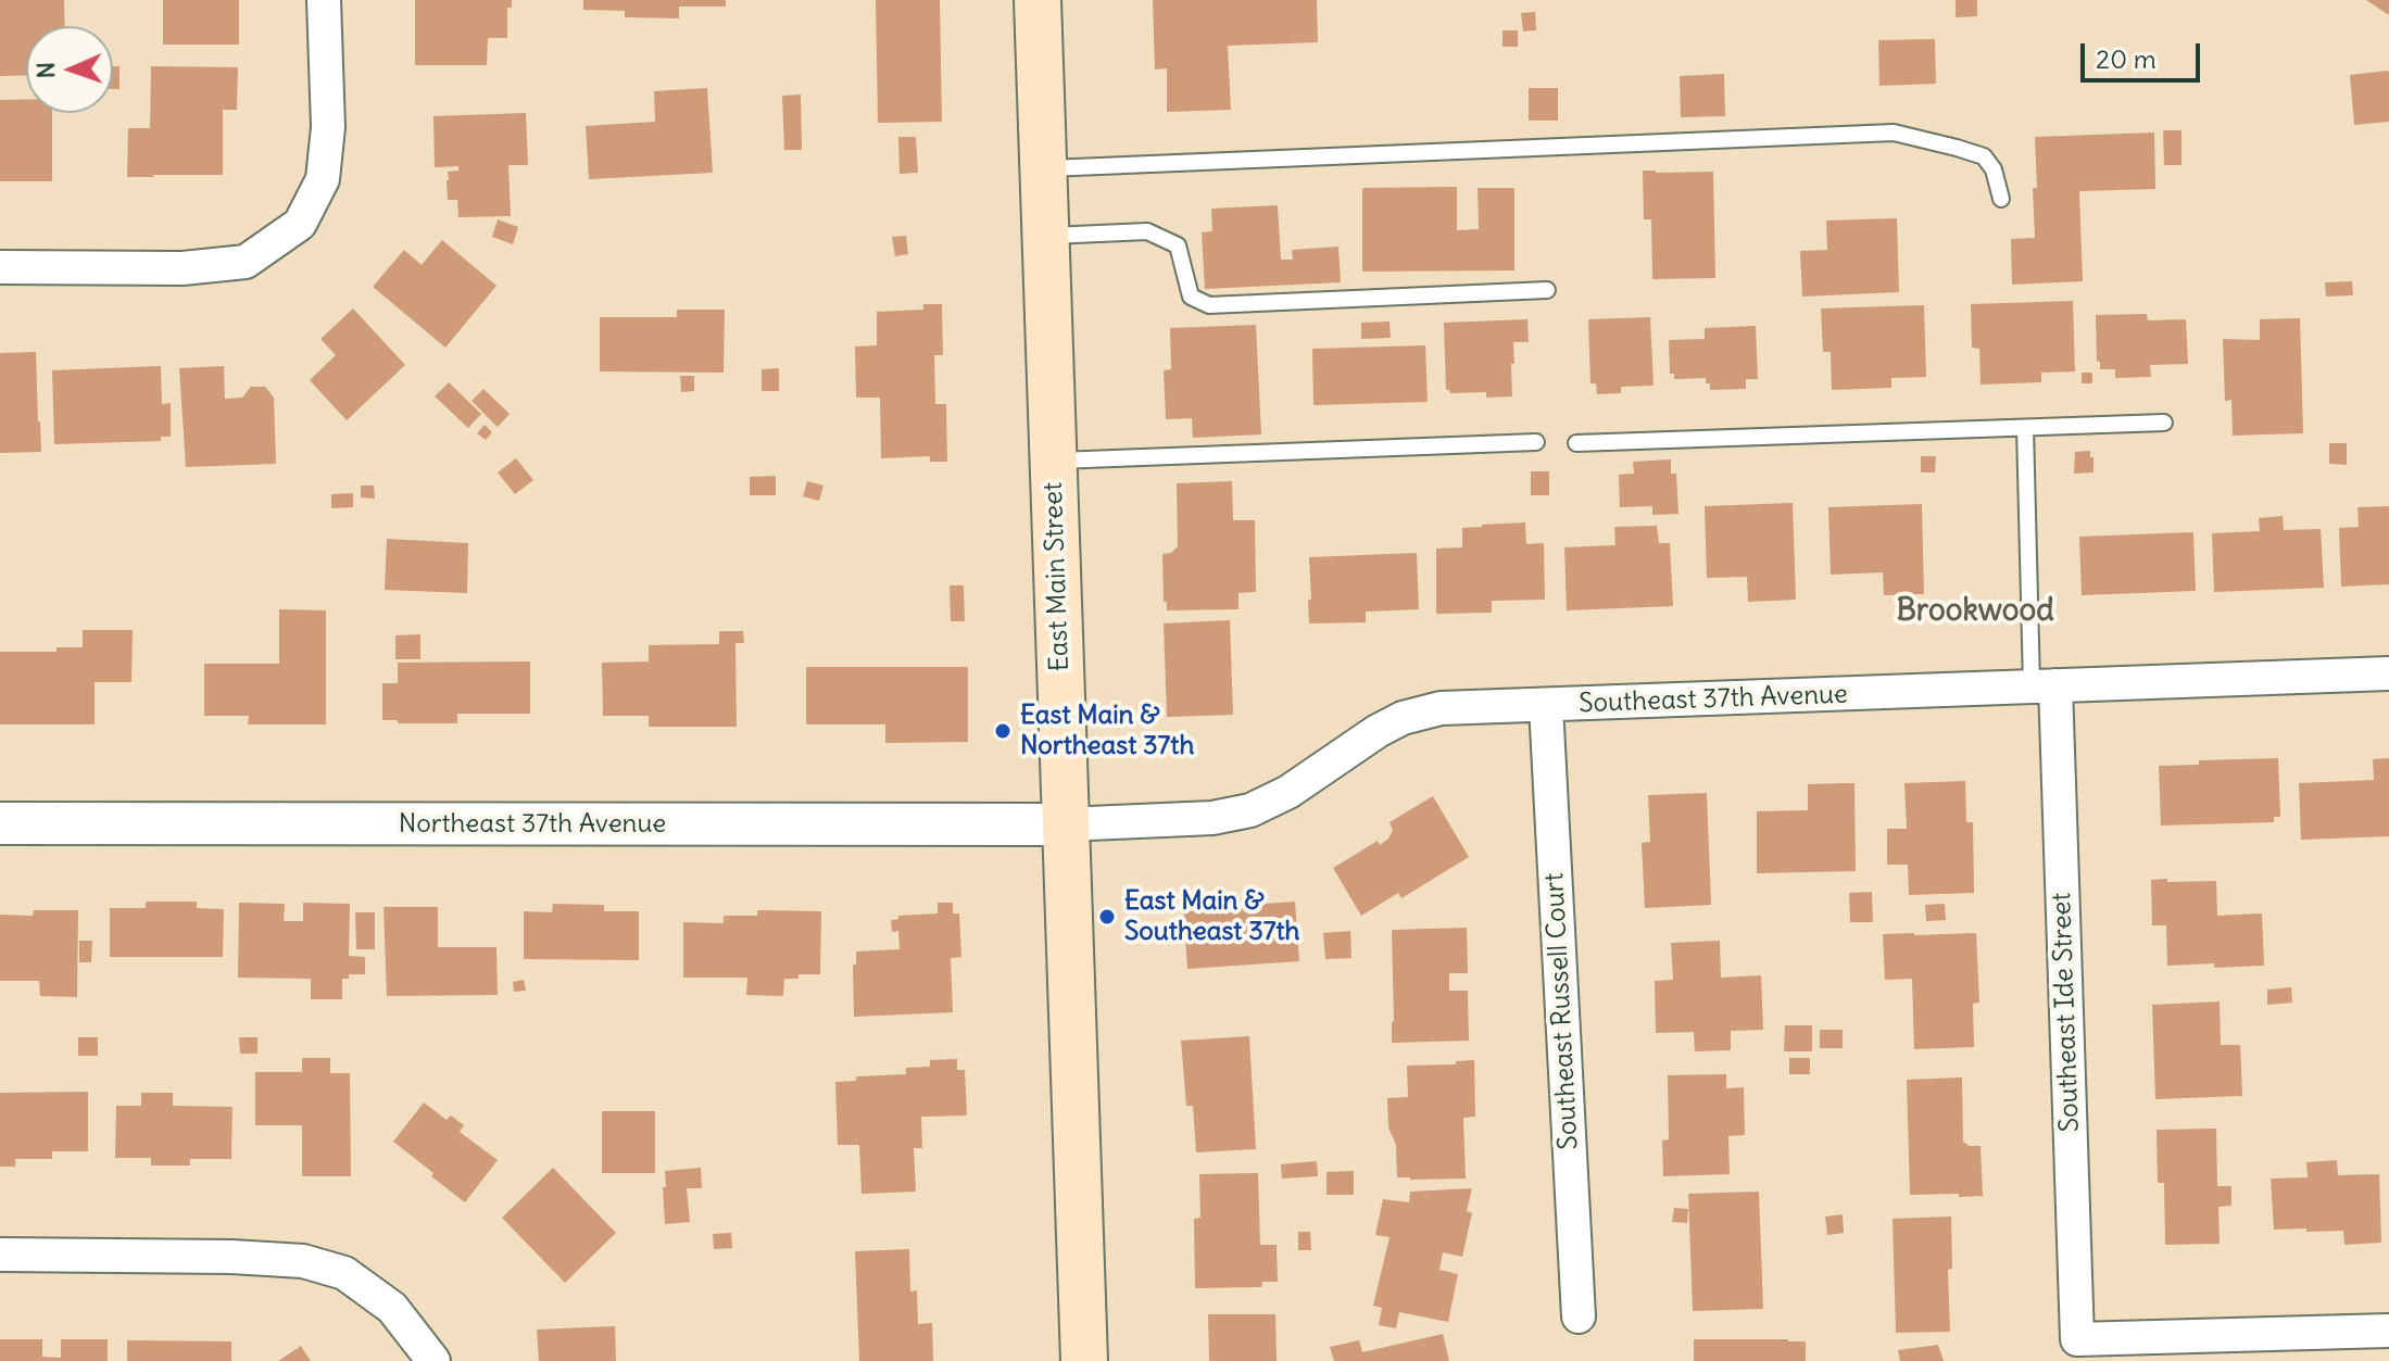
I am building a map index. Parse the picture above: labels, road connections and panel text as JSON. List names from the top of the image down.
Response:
{
  "streets": {
    "main road": ["East Main Street"],
    "street": [
      "Southeast 37th Avenue",
      "Northeast 37th Avenue",
      "Southeast Russell Court",
      "Southeast Ide Street"
    ]
  },
  "crossings": [
    ["East Main Street", "Southeast 37th Avenue"],
    ["East Main Street", "Northeast 37th Avenue"],
    ["Southeast 37th Avenue", "Northeast 37th Avenue"],
    ["Southeast 37th Avenue", "Southeast Russell Court"],
    ["Southeast 37th Avenue", "Southeast Ide Street"]
  ],
  "districts": ["Brookwood"],
  "places": ["East Main & Northeast 37th", "East Main & Southeast 37th"],
  "scale_bar": "20 m",
  "north": "left"
}
